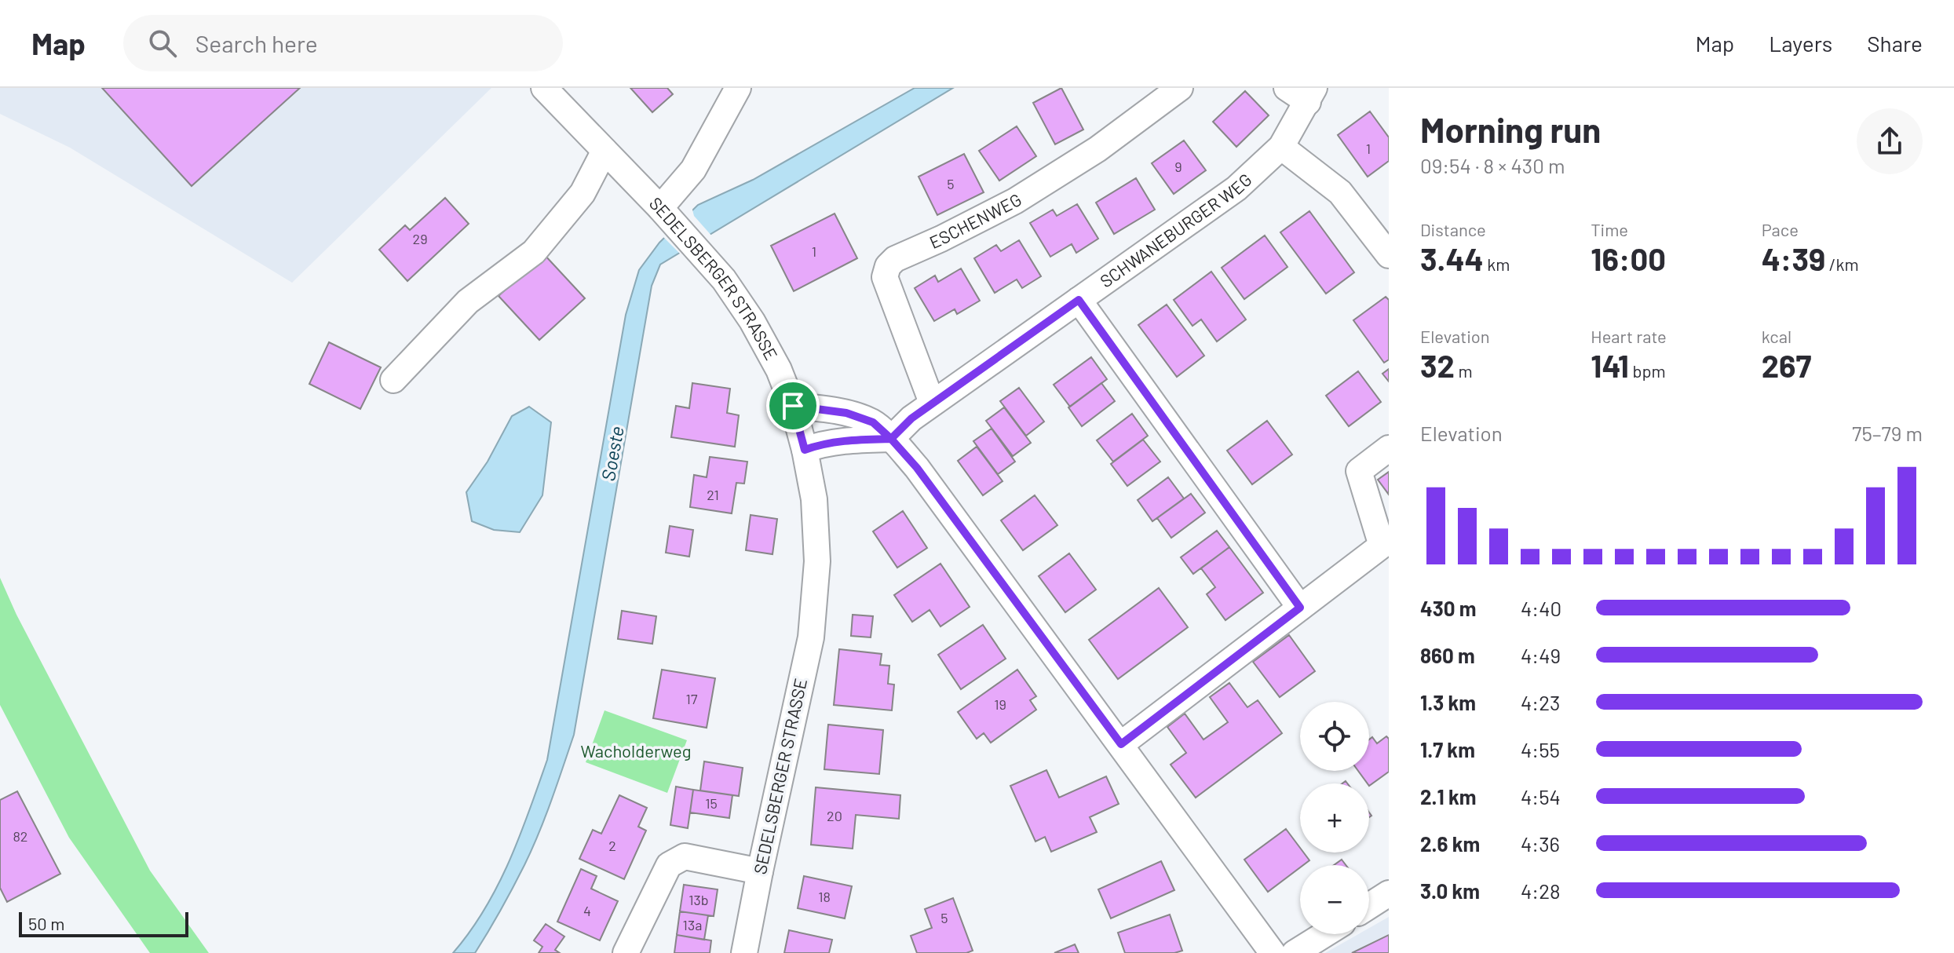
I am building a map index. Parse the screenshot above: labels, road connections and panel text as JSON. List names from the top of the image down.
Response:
{
  "streets": {
    "street": ["ESCHENWEG", "SCHWANEBURGER WEG", "SEDELSBERGER STRASSE"]
  },
  "crossings": [
    ["ESCHENWEG", "SCHWANEBURGER WEG"]
  ],
  "water": ["Soeste"],
  "parks": ["Wacholderweg"],
  "house_numbers": [
    "1",
    "9",
    "5",
    "29",
    "1",
    "21",
    "17",
    "19",
    "15",
    "20",
    "82",
    "2",
    "18",
    "13b",
    "4",
    "5",
    "13a"
  ],
  "scale_bar": "50 m",
  "page": {
    "header": "Map",
    "search": "Search here",
    "nav": ["Map", "Layers", "Share"],
    "heading": ["Morning run", "09:54 · 8 × 430 m"],
    "stats": [
      ["Distance", "3.44 km"],
      ["Time", "16:00"],
      ["Pace", "4:39 /km"],
      ["Elevation", "32 m"],
      ["Heart rate", "141 bpm"],
      ["kcal", "267"]
    ],
    "chart": ["Elevation", "75–79 m"],
    "list": [
      {
        "name": "430 m",
        "note": "4:40"
      },
      {
        "name": "860 m",
        "note": "4:49"
      },
      {
        "name": "1.3 km",
        "note": "4:23"
      },
      {
        "name": "1.7 km",
        "note": "4:55"
      },
      {
        "name": "2.1 km",
        "note": "4:54"
      },
      {
        "name": "2.6 km",
        "note": "4:36"
      },
      {
        "name": "3.0 km",
        "note": "4:28"
      }
    ],
    "map_buttons": ["+", "−"],
    "scale": "50 m"
  }
}
